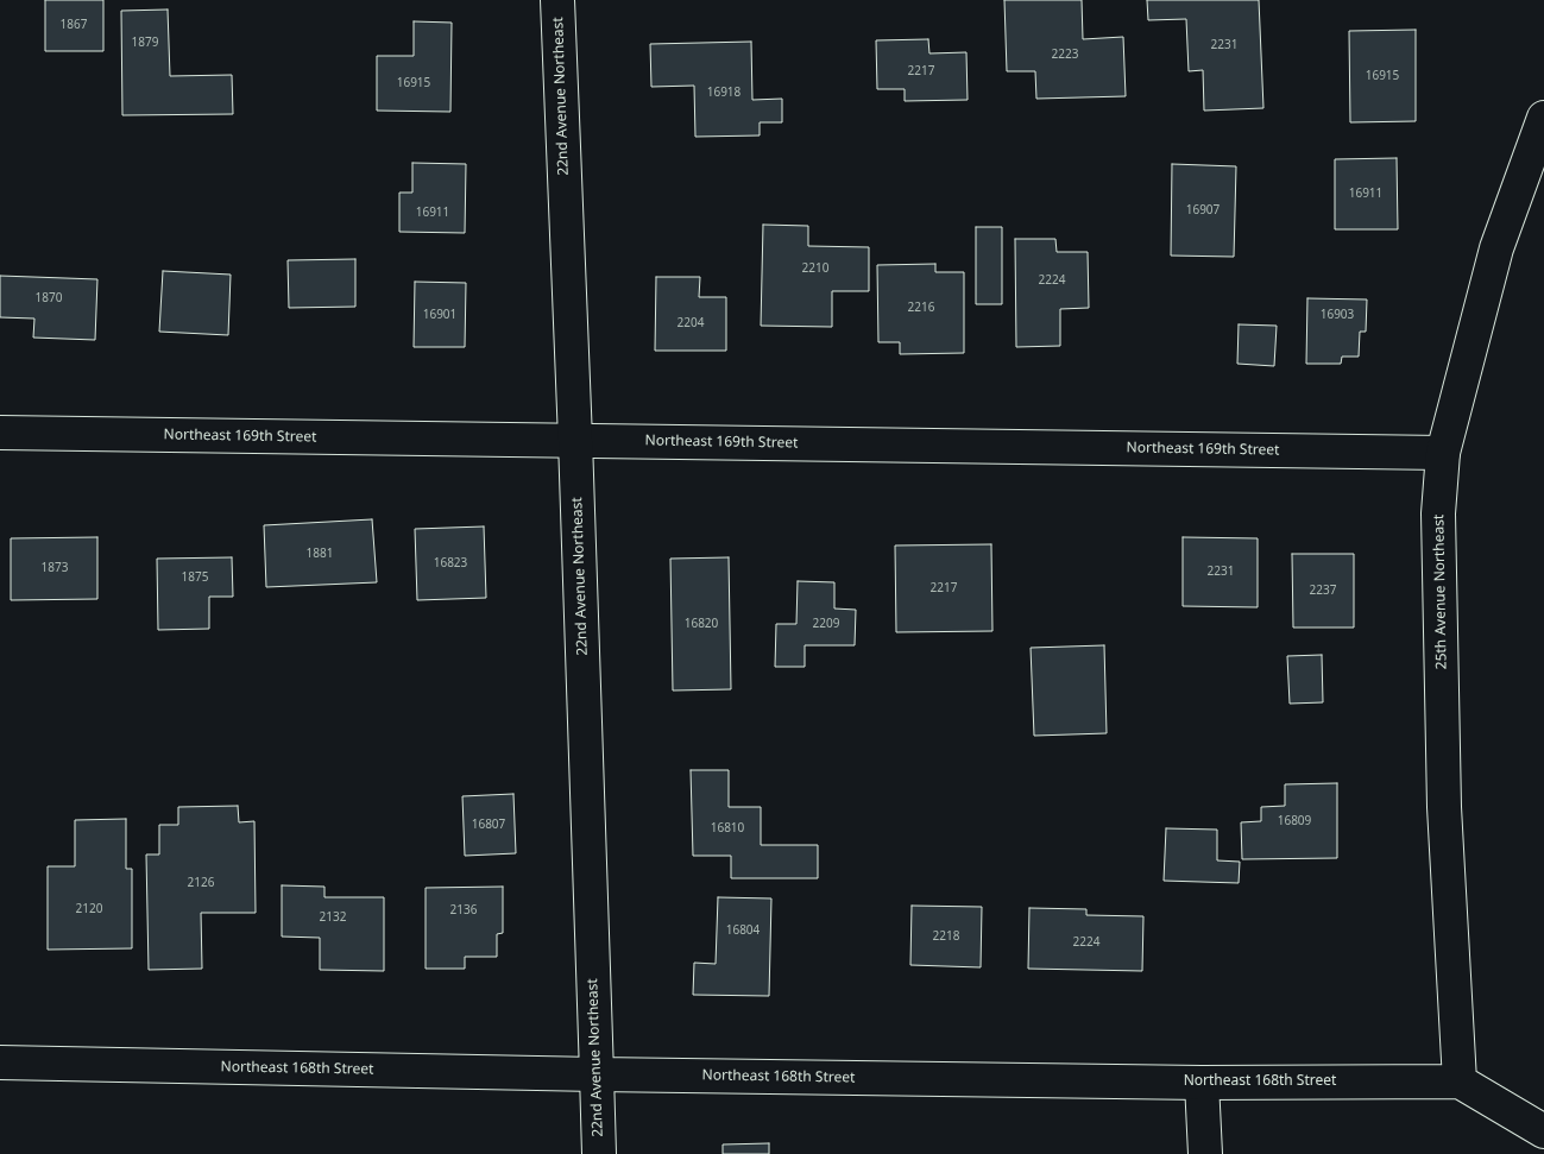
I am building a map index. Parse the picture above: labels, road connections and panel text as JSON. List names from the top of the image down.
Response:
{
  "streets": {
    "street": [
      "22nd Avenue Northeast",
      "Northeast 169th Street",
      "25th Avenue Northeast",
      "Northeast 168th Street"
    ]
  },
  "crossings": [
    ["22nd Avenue Northeast", "Northeast 169th Street"],
    ["22nd Avenue Northeast", "Northeast 168th Street"],
    ["Northeast 169th Street", "25th Avenue Northeast"],
    ["25th Avenue Northeast", "Northeast 168th Street"]
  ],
  "house_numbers": [
    "1867",
    "1879",
    "2231",
    "2223",
    "2217",
    "16915",
    "16915",
    "16918",
    "16911",
    "16907",
    "16911",
    "2210",
    "2224",
    "1870",
    "2216",
    "16901",
    "16903",
    "2204",
    "1881",
    "16823",
    "1873",
    "2231",
    "1875",
    "2217",
    "2237",
    "16820",
    "2209",
    "16809",
    "16807",
    "16810",
    "2126",
    "2120",
    "2136",
    "2132",
    "16804",
    "2218",
    "2224"
  ]
}
